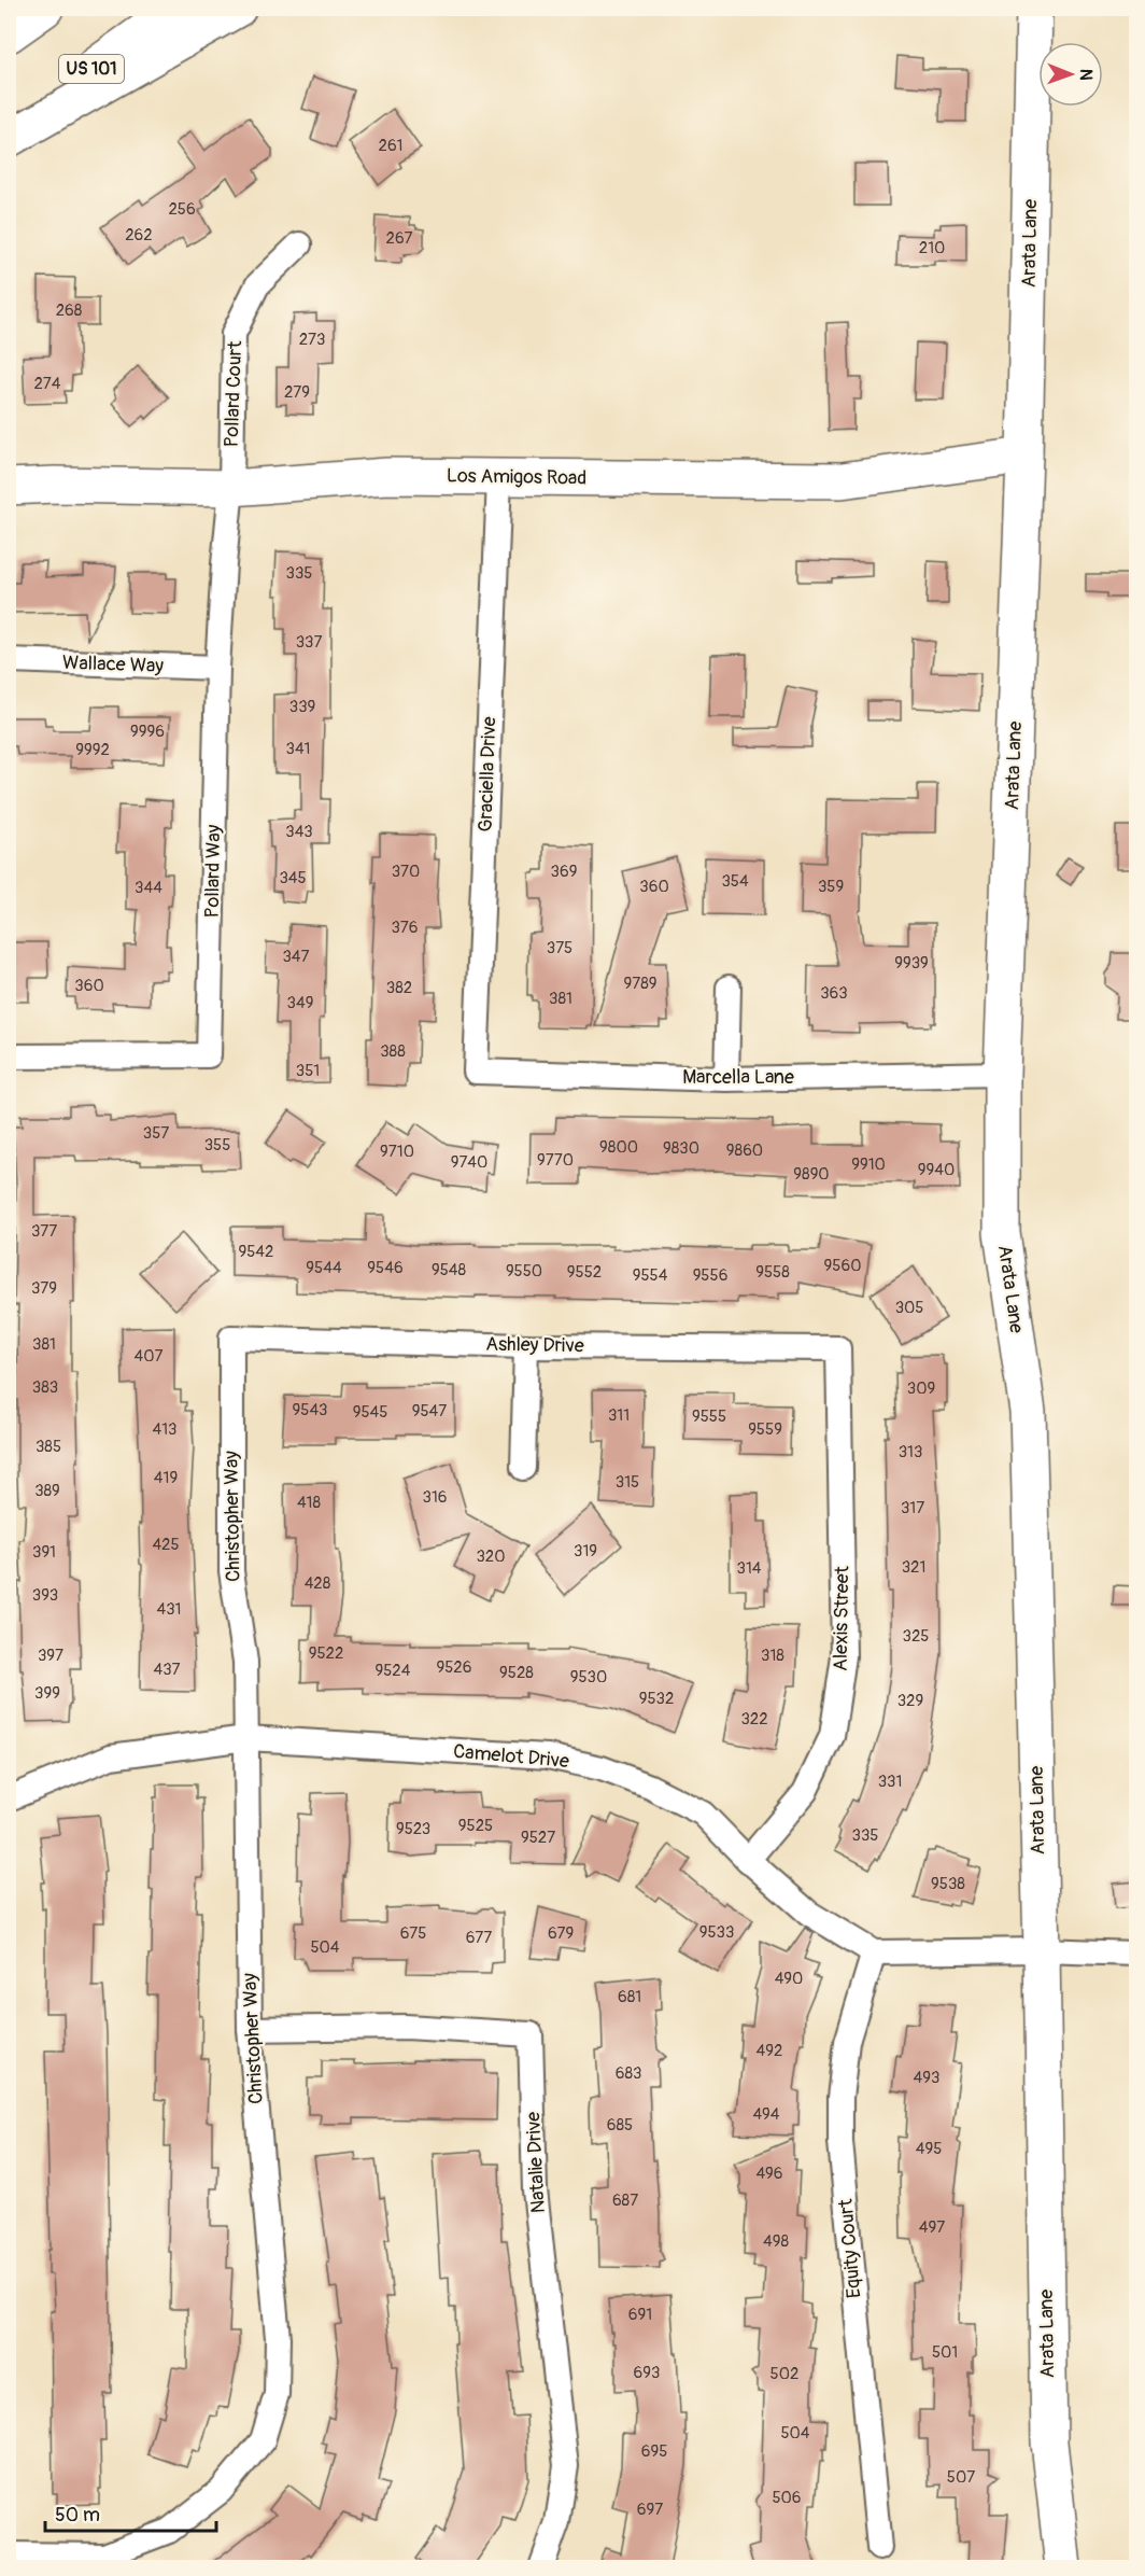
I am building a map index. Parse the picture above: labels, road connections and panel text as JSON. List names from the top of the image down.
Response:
{
  "streets": {
    "main road": ["US 101", "Arata Lane", "Los Amigos Road"],
    "street": [
      "Pollard Court",
      "Wallace Way",
      "Graciella Drive",
      "Pollard Way",
      "Marcella Lane",
      "Ashley Drive",
      "Christopher Way",
      "Alexis Street",
      "Camelot Drive",
      "Natalie Drive",
      "Equity Court"
    ]
  },
  "crossings": [
    ["Arata Lane", "Los Amigos Road"],
    ["Arata Lane", "Marcella Lane"],
    ["Pollard Court", "Los Amigos Road"],
    ["Pollard Court", "Pollard Way"],
    ["Los Amigos Road", "Graciella Drive"],
    ["Los Amigos Road", "Pollard Way"],
    ["Wallace Way", "Pollard Way"],
    ["Graciella Drive", "Marcella Lane"],
    ["Ashley Drive", "Christopher Way"],
    ["Ashley Drive", "Alexis Street"],
    ["Christopher Way", "Camelot Drive"],
    ["Christopher Way", "Natalie Drive"],
    ["Alexis Street", "Camelot Drive"],
    ["Camelot Drive", "Equity Court"]
  ],
  "house_numbers": [
    "261",
    "256",
    "262",
    "267",
    "210",
    "268",
    "273",
    "274",
    "279",
    "335",
    "337",
    "339",
    "9996",
    "341",
    "9992",
    "343",
    "370",
    "369",
    "345",
    "354",
    "360",
    "359",
    "344",
    "376",
    "375",
    "347",
    "9939",
    "9789",
    "360",
    "382",
    "363",
    "381",
    "349",
    "388",
    "351",
    "357",
    "355",
    "9800",
    "9830",
    "9860",
    "9710",
    "9770",
    "9740",
    "9910",
    "9940",
    "9890",
    "377",
    "9542",
    "9560",
    "9544",
    "9546",
    "9548",
    "9550",
    "9552",
    "9558",
    "9554",
    "9556",
    "379",
    "305",
    "381",
    "407",
    "383",
    "309",
    "9543",
    "9547",
    "9545",
    "311",
    "9555",
    "413",
    "9559",
    "385",
    "313",
    "419",
    "315",
    "389",
    "316",
    "418",
    "317",
    "425",
    "319",
    "391",
    "320",
    "321",
    "314",
    "428",
    "393",
    "431",
    "325",
    "9522",
    "397",
    "318",
    "9526",
    "437",
    "9524",
    "9528",
    "9530",
    "399",
    "9532",
    "329",
    "322",
    "331",
    "9525",
    "9523",
    "335",
    "9527",
    "9538",
    "9533",
    "675",
    "679",
    "677",
    "504",
    "490",
    "681",
    "492",
    "683",
    "493",
    "494",
    "685",
    "495",
    "496",
    "687",
    "497",
    "498",
    "691",
    "501",
    "693",
    "502",
    "504",
    "695",
    "507",
    "506",
    "697"
  ],
  "scale_bar": "50 m",
  "north": "right"
}
